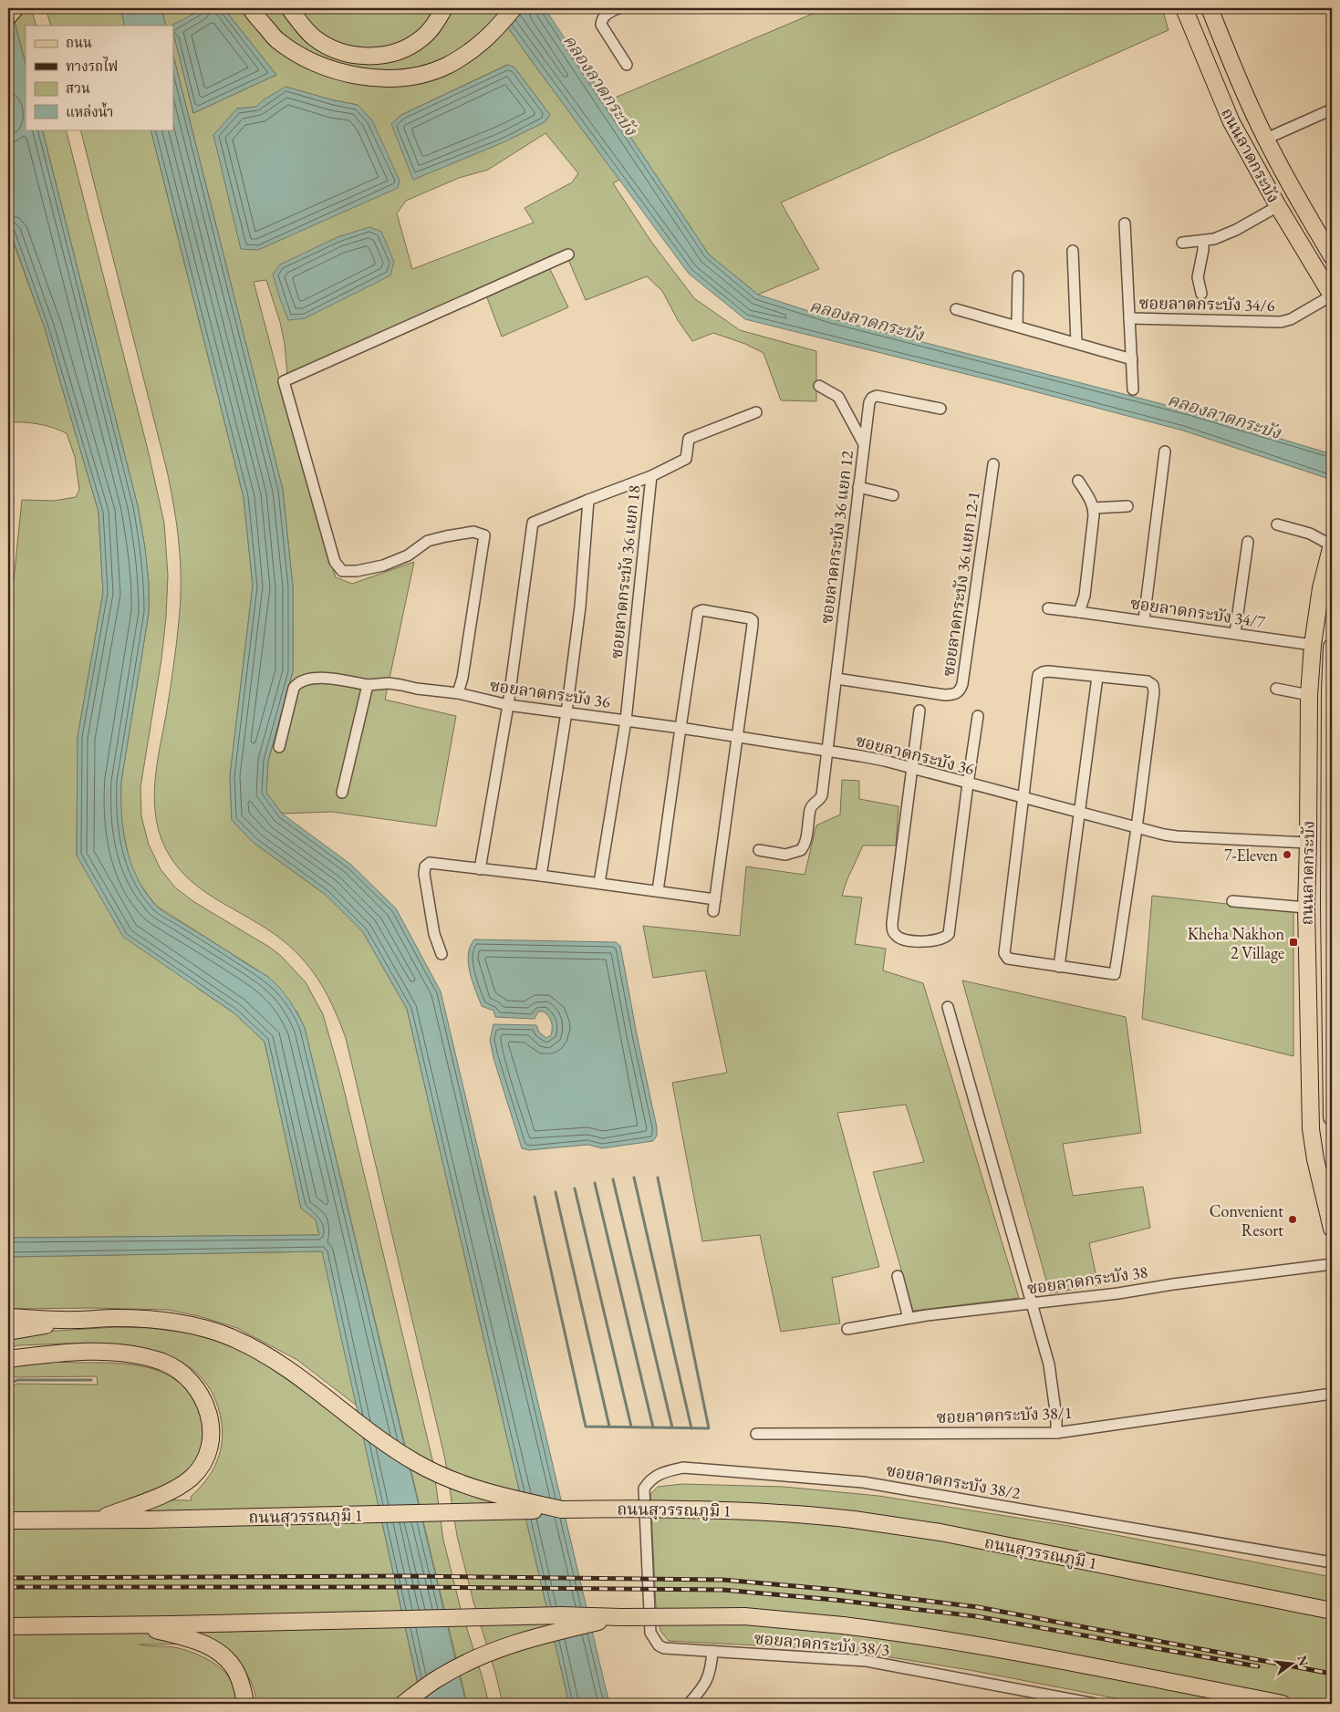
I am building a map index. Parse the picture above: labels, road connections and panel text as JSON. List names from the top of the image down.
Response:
{
  "streets": {
    "main road": ["ถนนลาดกระบัง", "ถนนสุวรรณภูมิ 1"],
    "street": [
      "ซอยลาดกระบัง 34/6",
      "ซอยลาดกระบัง 36 แยก 12",
      "ซอยลาดกระบัง 36 แยก 18",
      "ซอยลาดกระบัง 36 แยก 12-1",
      "ซอยลาดกระบัง 34/7",
      "ซอยลาดกระบัง 36",
      "ซอยลาดกระบัง 38",
      "ซอยลาดกระบัง 38/1",
      "ซอยลาดกระบัง 38/2",
      "ซอยลาดกระบัง 38/3"
    ]
  },
  "crossings": [
    ["ถนนลาดกระบัง", "ซอยลาดกระบัง 34/6"],
    ["ถนนลาดกระบัง", "ซอยลาดกระบัง 34/7"],
    ["ถนนลาดกระบัง", "ซอยลาดกระบัง 36"],
    ["ซอยลาดกระบัง 36 แยก 12", "ซอยลาดกระบัง 36 แยก 12-1"],
    ["ซอยลาดกระบัง 36 แยก 12", "ซอยลาดกระบัง 36"],
    ["ซอยลาดกระบัง 36 แยก 18", "ซอยลาดกระบัง 36"],
    ["ซอยลาดกระบัง 38/2", "ซอยลาดกระบัง 38/3"]
  ],
  "water": ["คลองลาดกระบัง"],
  "places": {
    "other": ["7-Eleven", "Convenient Resort"],
    "transit": ["Kheha Nakhon 2 Village"]
  },
  "legend": [
    "ถนน",
    "ทางรถไฟ",
    "สวน",
    "แหล่งน้ำ"
  ],
  "north": "right"
}
